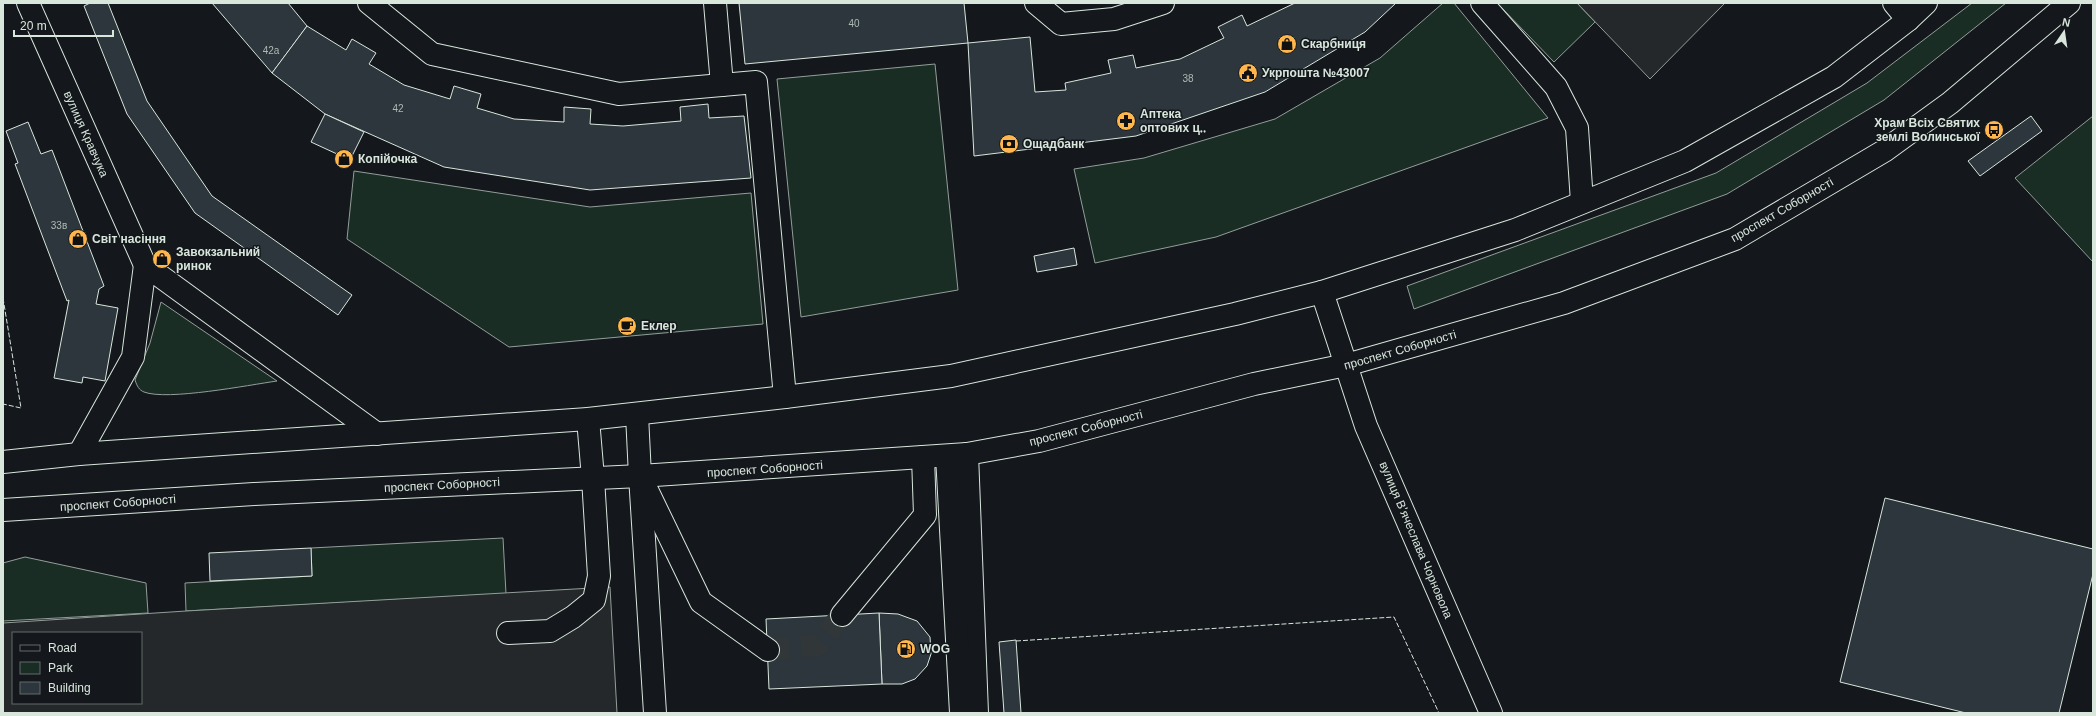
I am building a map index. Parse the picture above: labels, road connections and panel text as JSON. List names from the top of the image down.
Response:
{
  "streets": {
    "main road": ["вулиця Кравчука", "проспект Соборності", "вулиця Вʼячеслава Чорновола"]
  },
  "crossings": [
    ["проспект Соборності", "вулиця Вʼячеслава Чорновола"]
  ],
  "places": {
    "shop": [
      "Скарбниця",
      "Копійочка",
      "Світ насіння",
      "Завокзальний ринок"
    ],
    "public building": ["Укрпошта №43007"],
    "pharmacy": ["Аптека оптових ц‥"],
    "bus stop": ["Храм Всіх Святих землі Волинської"],
    "bank": ["Ощадбанк"],
    "cafe": ["Еклер"],
    "fuel station": ["WOG"]
  },
  "house_numbers": [
    "40",
    "42а",
    "38",
    "42",
    "33в"
  ],
  "legend": ["Road", "Park", "Building"],
  "scale_bar": "20 m",
  "north": "top"
}
